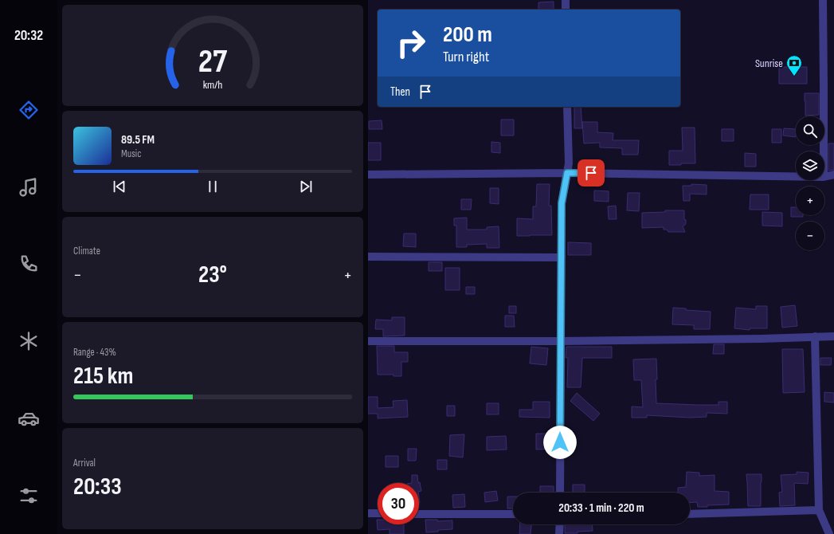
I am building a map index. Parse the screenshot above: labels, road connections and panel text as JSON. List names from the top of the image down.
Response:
{
  "places": {
    "bank": ["Sunrise"]
  },
  "page": {
    "tabs": "20:32",
    "turn": ["200 m", "Turn right"],
    "then": "Then",
    "map_buttons": ["+", "−"],
    "song": ["89.5 FM", "Music"],
    "tile": [
      "Climate",
      ["Range · 43%", "215 km"],
      ["Arrival", "20:33"]
    ],
    "heat": ["−", "23°", "+"],
    "limit": "30",
    "trip": "20:33 · 1 min · 220 m",
    "gauge": ["27", "km/h"]
  }
}
